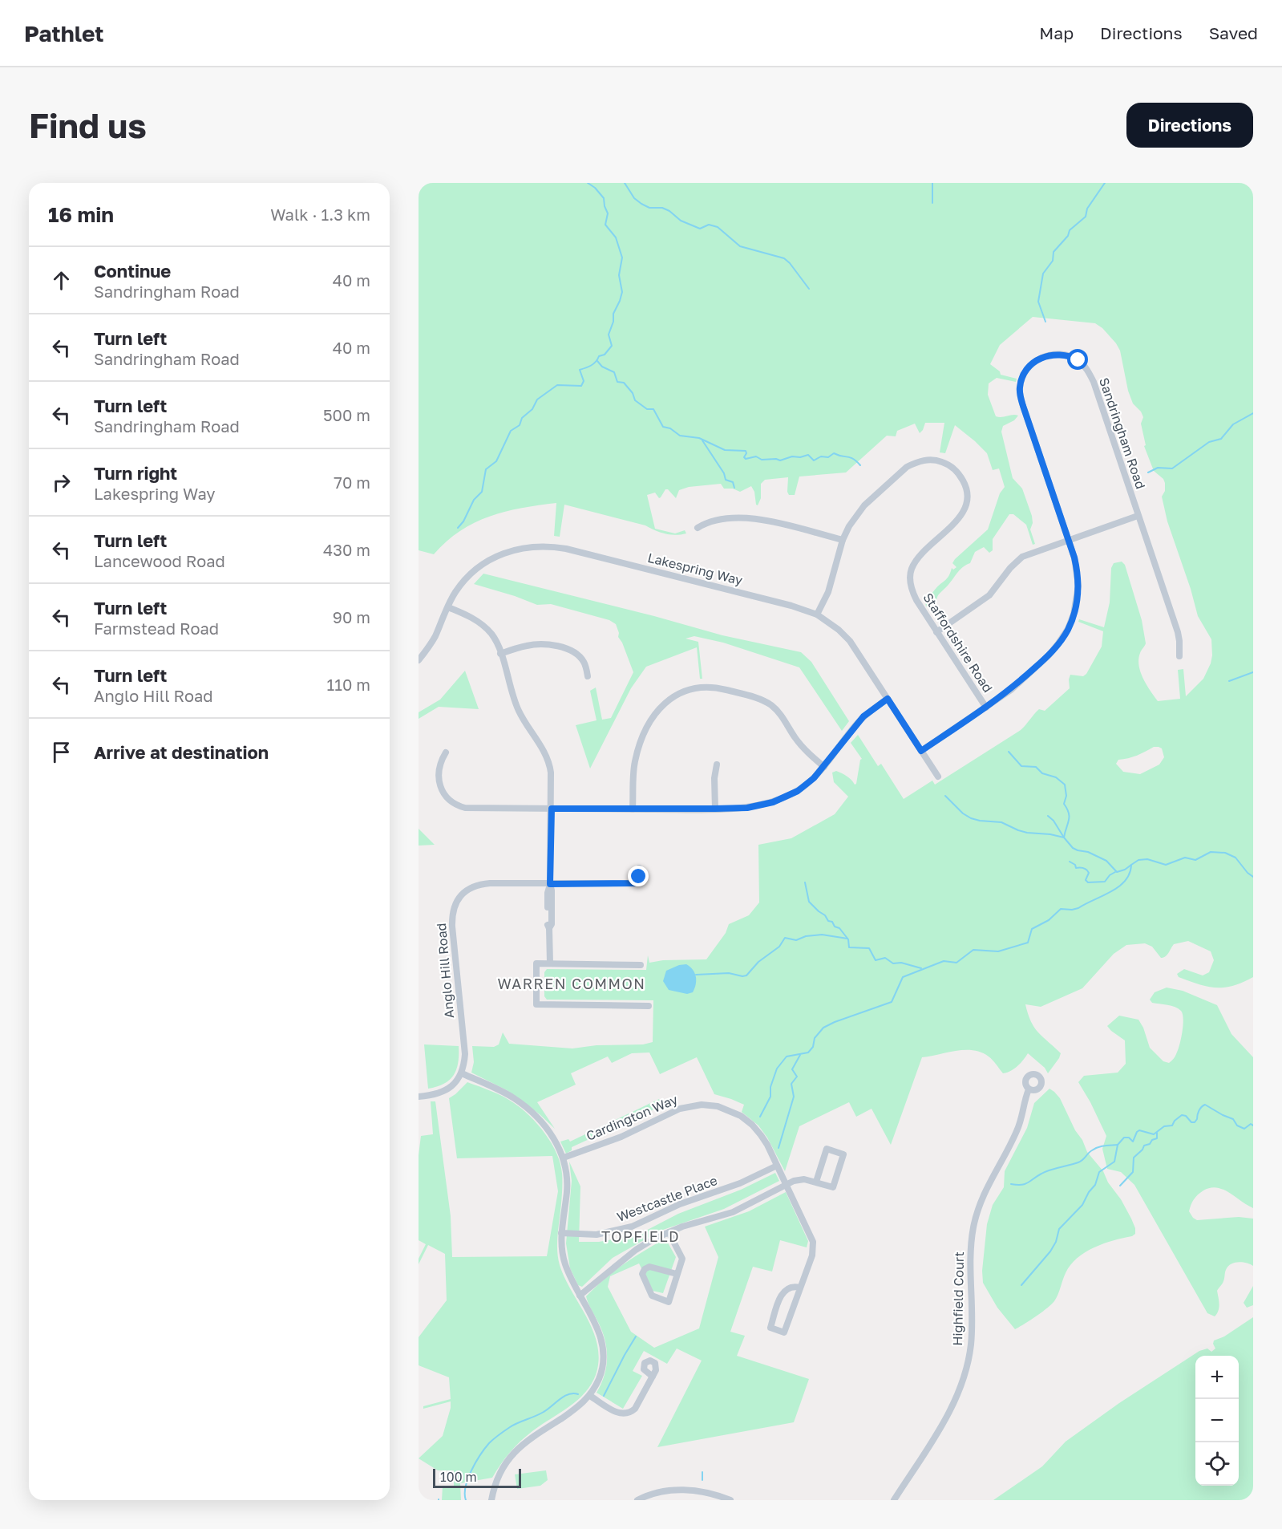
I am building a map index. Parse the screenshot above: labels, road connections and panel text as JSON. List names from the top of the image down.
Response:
{
  "streets": {
    "street": [
      "Sandringham Road",
      "Lakespring Way",
      "Staffordshire Road",
      "Anglo Hill Road",
      "Cardington Way",
      "Westcastle Place",
      "Highfield Court"
    ]
  },
  "crossings": [
    ["Sandringham Road", "Lakespring Way"],
    ["Sandringham Road", "Staffordshire Road"],
    ["Lakespring Way", "Staffordshire Road"],
    ["Cardington Way", "Westcastle Place"]
  ],
  "districts": ["WARREN COMMON", "TOPFIELD"],
  "scale_bar": "100 m",
  "page": {
    "header": "Pathlet",
    "nav": ["Map", "Directions", "Saved"],
    "buttons": "Directions",
    "title": "Find us",
    "heading": ["16 min", "Walk · 1.3 km"],
    "list": [
      ["Continue", "Sandringham Road", "40 m"],
      ["Turn left", "Sandringham Road", "40 m"],
      ["Turn left", "Sandringham Road", "500 m"],
      ["Turn right", "Lakespring Way", "70 m"],
      ["Turn left", "Lancewood Road", "430 m"],
      ["Turn left", "Farmstead Road", "90 m"],
      ["Turn left", "Anglo Hill Road", "110 m"],
      "Arrive at destination"
    ],
    "map_buttons": ["+", "−"],
    "scale": "100 m"
  }
}
